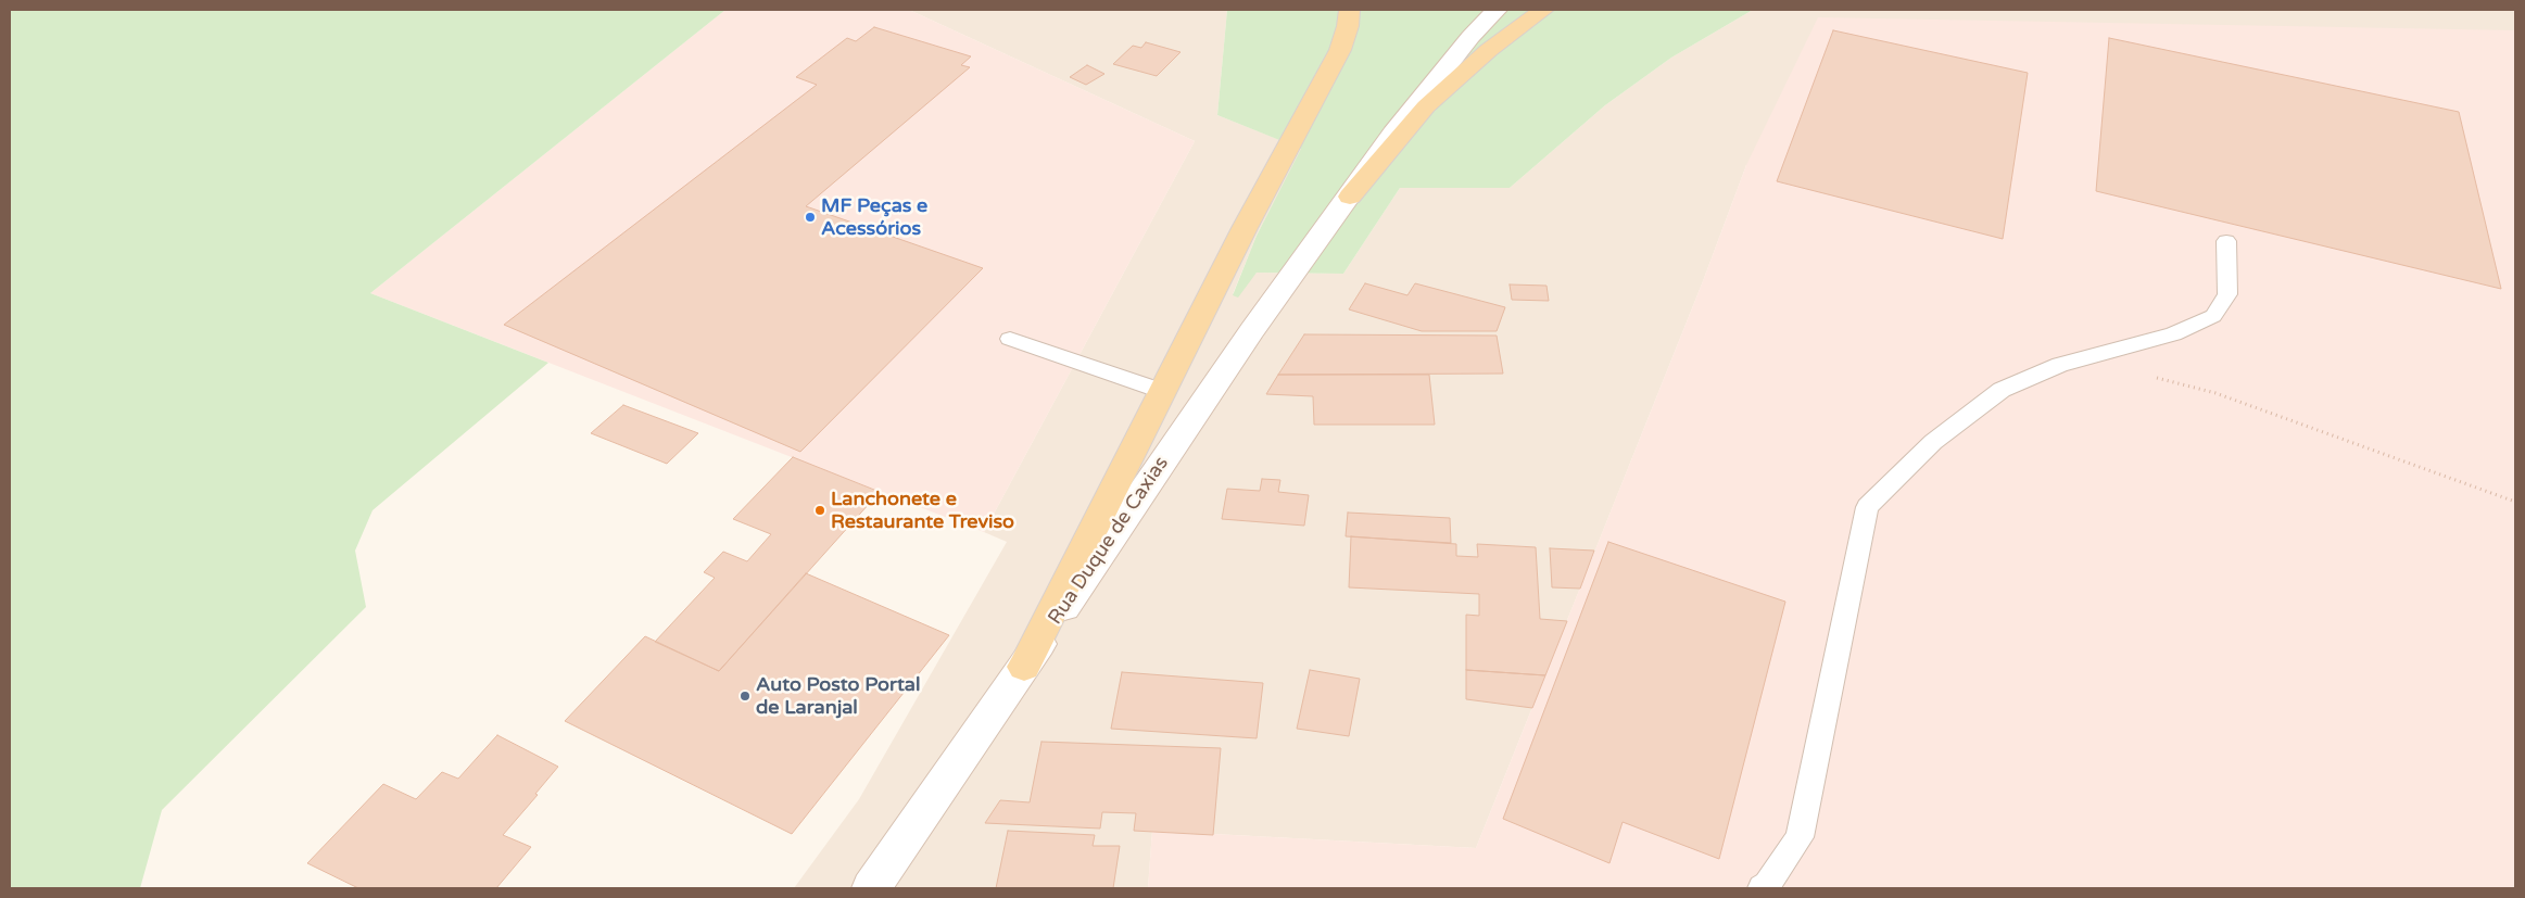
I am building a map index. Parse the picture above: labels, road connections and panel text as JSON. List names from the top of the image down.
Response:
{
  "streets": {
    "main road": ["Rua Duque de Caxias"]
  },
  "places": ["MF Peças e Acessórios", "Lanchonete e Restaurante Treviso", "Auto Posto Portal de Laranjal"]
}
